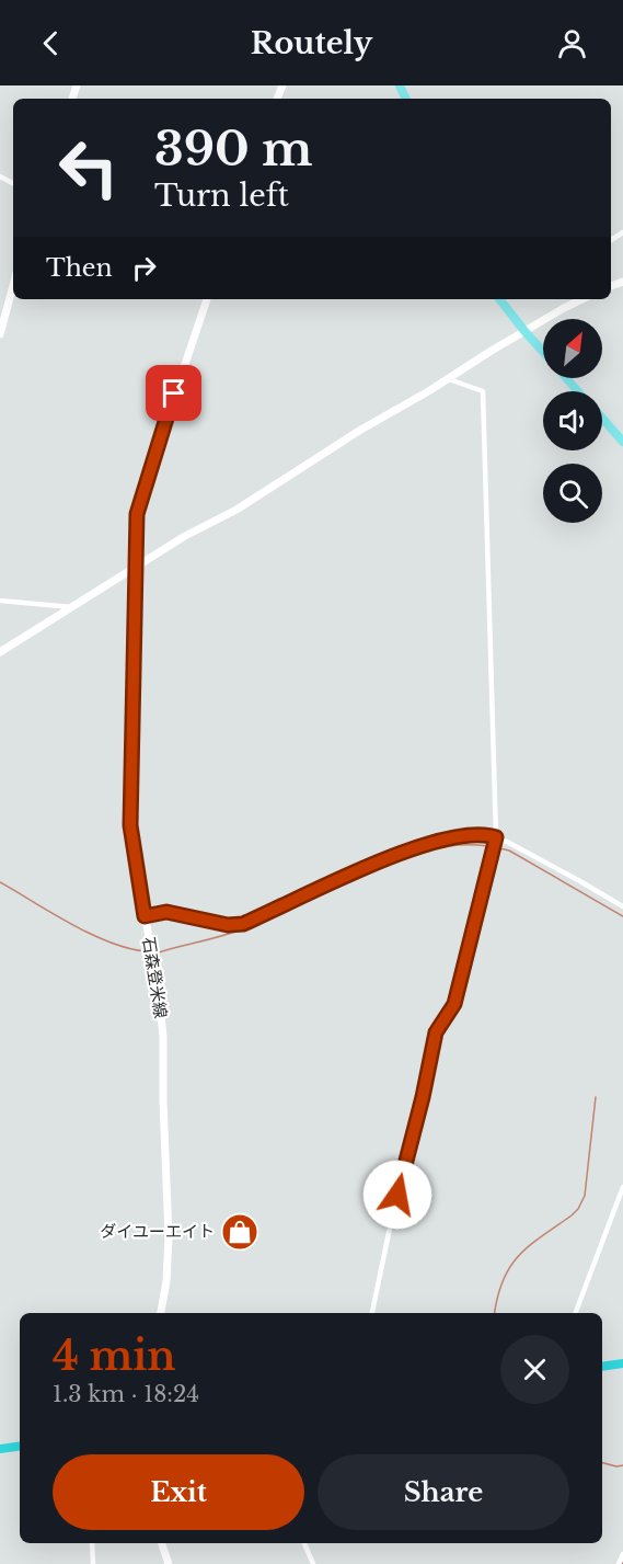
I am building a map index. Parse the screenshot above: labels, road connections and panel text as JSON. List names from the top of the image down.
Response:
{
  "streets": {
    "main road": ["石森登米線"]
  },
  "places": {
    "shop": ["ダイユーエイト"]
  },
  "north": "top right",
  "page": {
    "header": "Routely",
    "turn": ["390 m", "Turn left"],
    "then": "Then",
    "heading": ["4 min", "1.3 km · 18:24"],
    "buttons": ["Exit", "Share"]
  }
}
